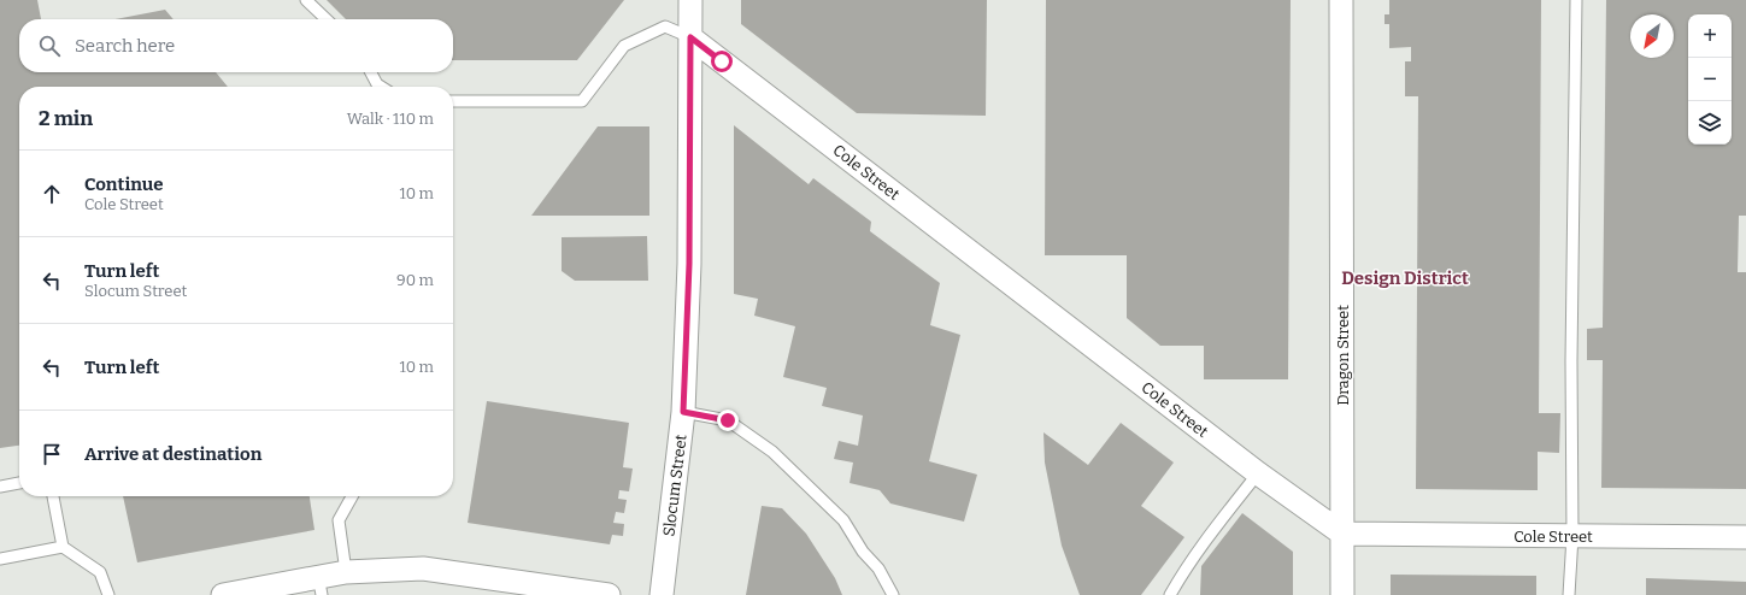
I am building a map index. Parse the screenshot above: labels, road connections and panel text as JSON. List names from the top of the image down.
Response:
{
  "streets": {
    "street": ["Cole Street", "Dragon Street", "Slocum Street"]
  },
  "crossings": [
    ["Cole Street", "Dragon Street"],
    ["Cole Street", "Slocum Street"]
  ],
  "districts": ["Design District"],
  "north": "bottom left",
  "page": {
    "map_buttons": ["+", "−"],
    "search": "Search here",
    "heading": ["2 min", "Walk · 110 m"],
    "list": [
      ["Continue", "Cole Street", "10 m"],
      ["Turn left", "Slocum Street", "90 m"],
      ["Turn left", "10 m"],
      "Arrive at destination"
    ]
  }
}
